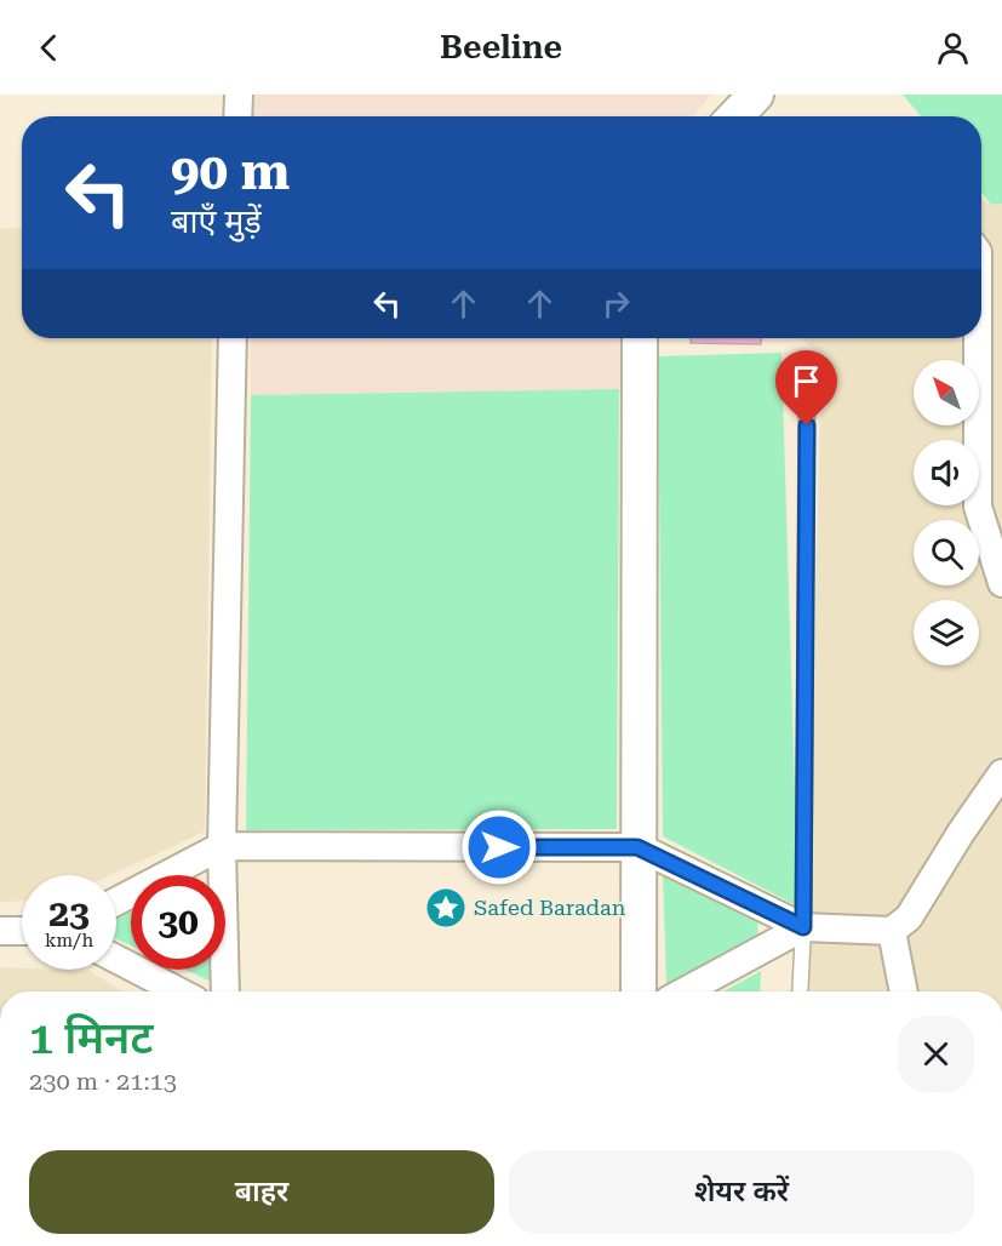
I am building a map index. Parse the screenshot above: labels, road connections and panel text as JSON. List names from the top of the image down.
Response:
{
  "places": {
    "place": ["Safed Baradan"]
  },
  "north": "top left",
  "page": {
    "header": "Beeline",
    "turn": ["90 m", "बाएँ मुड़ें"],
    "speed": "23 km/h",
    "limit": "30",
    "heading": ["1 मिनट", "230 m · 21:13"],
    "buttons": ["बाहर", "शेयर करें"]
  }
}
